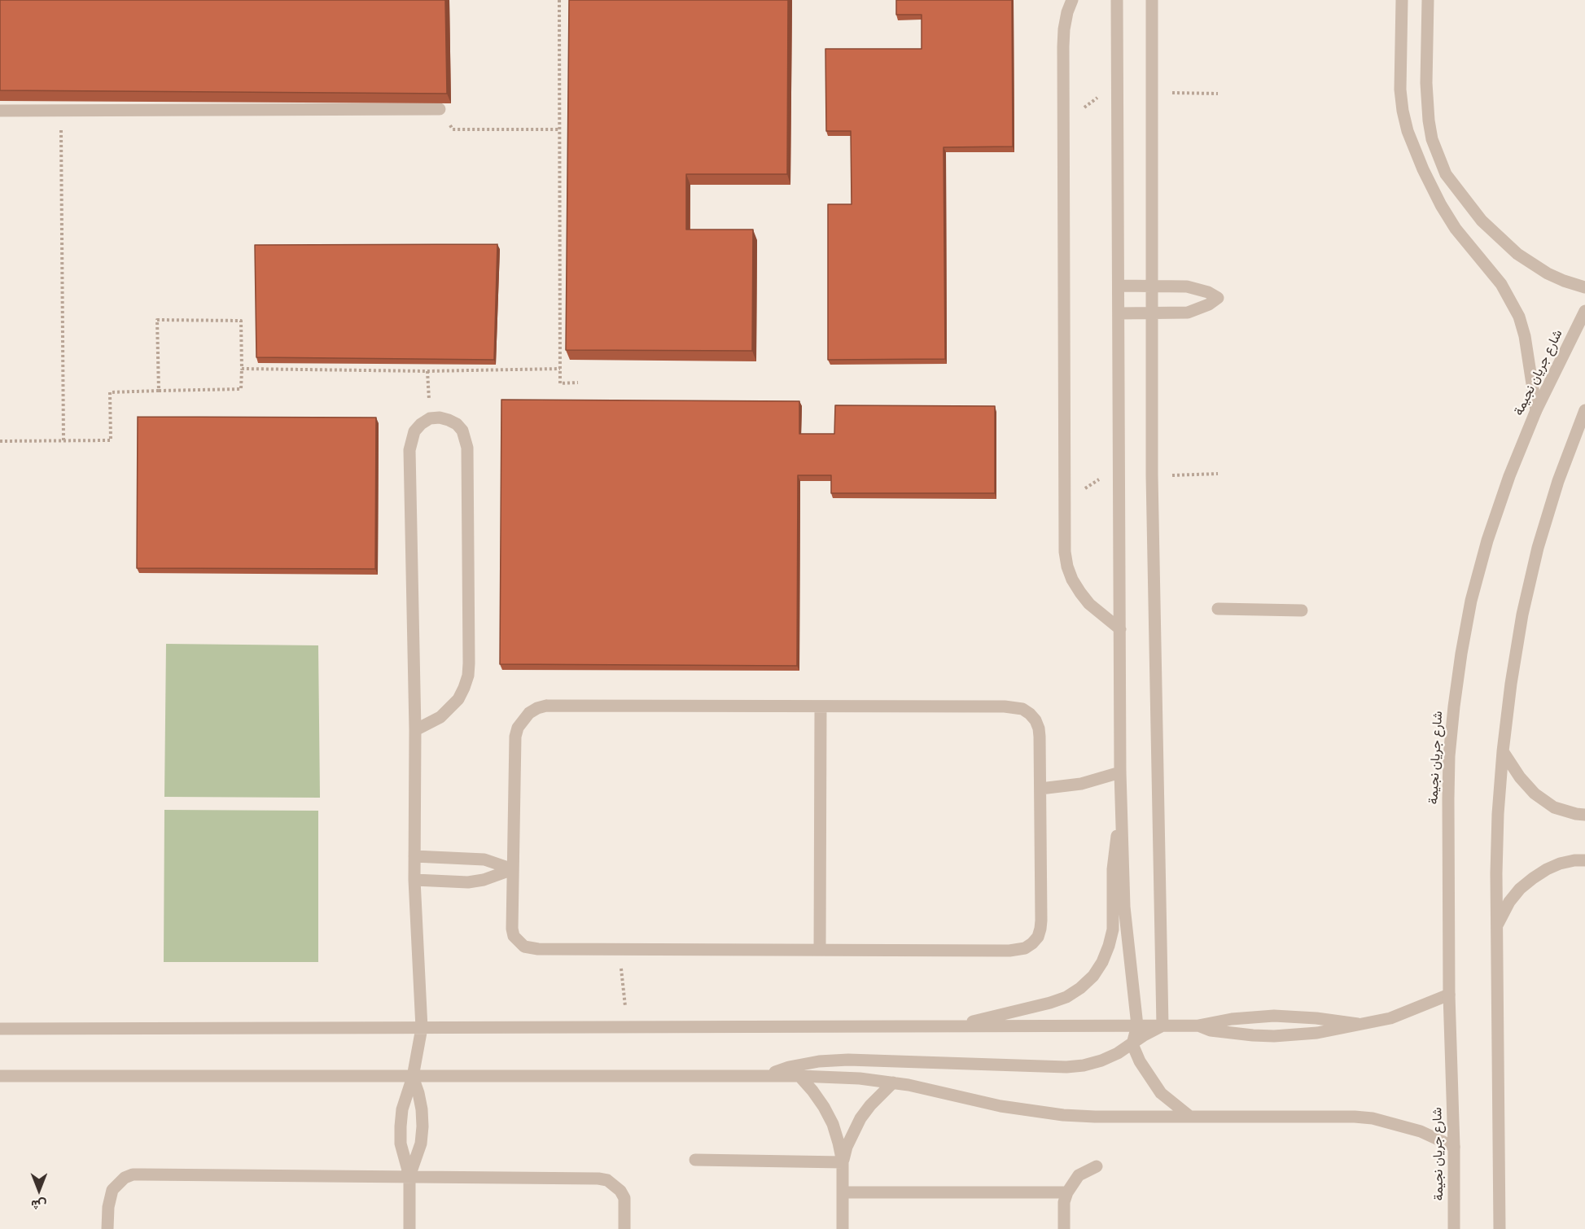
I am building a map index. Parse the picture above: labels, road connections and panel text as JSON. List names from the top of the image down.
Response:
{
  "streets": {
    "street": ["شارع جريان نجيمة"]
  },
  "north": "bottom"
}
